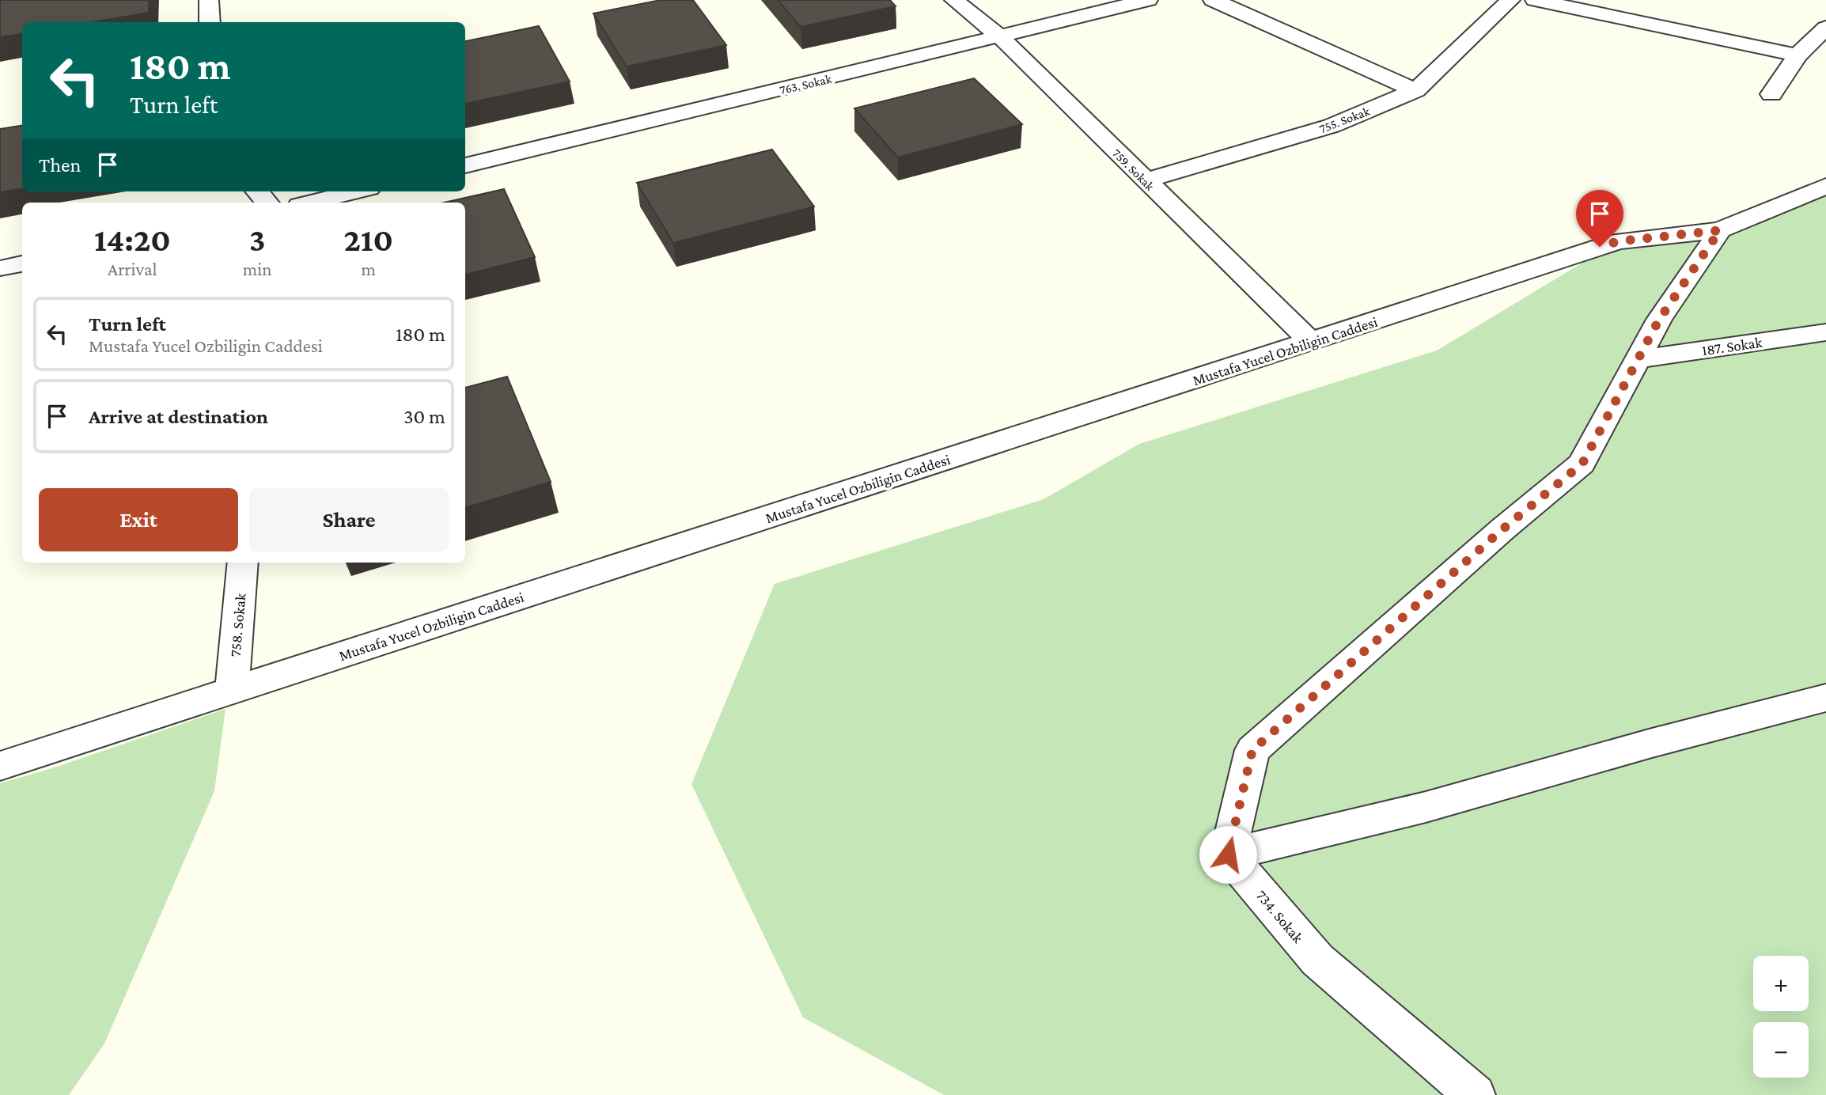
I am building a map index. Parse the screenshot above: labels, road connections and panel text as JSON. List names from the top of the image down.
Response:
{
  "streets": {
    "street": [
      "763. Sokak",
      "755. Sokak",
      "759. Sokak",
      "187. Sokak",
      "Mustafa Yucel Ozbiligin Caddesi",
      "758. Sokak",
      "734. Sokak"
    ]
  },
  "crossings": [
    ["763. Sokak", "759. Sokak"],
    ["755. Sokak", "759. Sokak"],
    ["759. Sokak", "Mustafa Yucel Ozbiligin Caddesi"],
    ["Mustafa Yucel Ozbiligin Caddesi", "758. Sokak"]
  ],
  "page": {
    "turn": ["180 m", "Turn left"],
    "then": "Then",
    "eta": [
      "14:20",
      "Arrival",
      "3",
      "min",
      "210",
      "m"
    ],
    "list": [
      {
        "name": "Turn left",
        "note": "Mustafa Yucel Ozbiligin Caddesi",
        "value": "180 m"
      },
      {
        "name": "Arrive at destination",
        "value": "30 m"
      }
    ],
    "buttons": ["Exit", "Share"],
    "map_buttons": ["+", "−"]
  }
}
